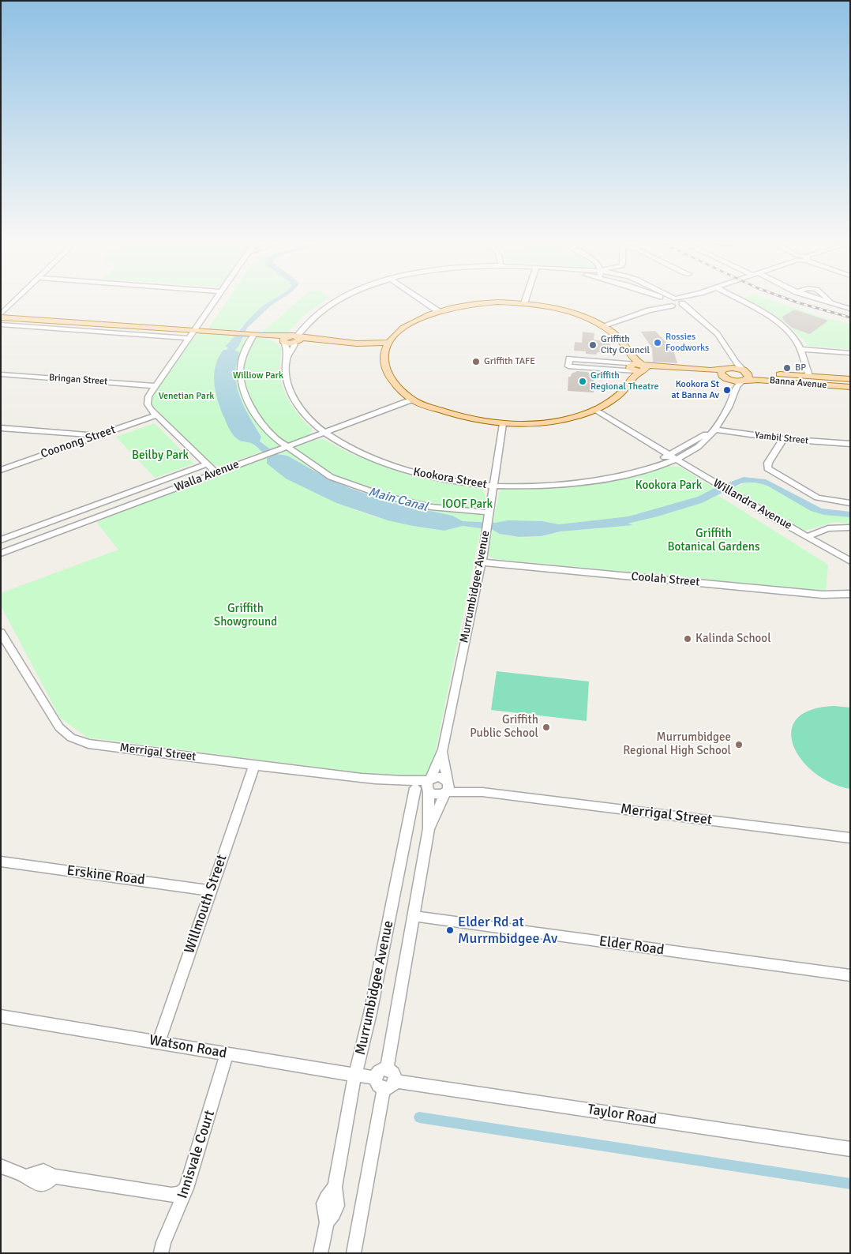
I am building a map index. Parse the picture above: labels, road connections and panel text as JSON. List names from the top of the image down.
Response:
{
  "streets": {
    "main road": ["Banna Avenue"],
    "street": [
      "Bringan Street",
      "Yambil Street",
      "Coonong Street",
      "Walla Avenue",
      "Kookora Street",
      "Willandra Avenue",
      "Coolah Street",
      "Murrumbidgee Avenue",
      "Merrigal Street",
      "Erskine Road",
      "Willmouth Street",
      "Elder Road",
      "Watson Road",
      "Taylor Road",
      "Innisvale Court"
    ]
  },
  "crossings": [
    ["Banna Avenue", "Kookora Street"],
    ["Yambil Street", "Kookora Street"],
    ["Walla Avenue", "Kookora Street"],
    ["Kookora Street", "Willandra Avenue"],
    ["Kookora Street", "Murrumbidgee Avenue"],
    ["Coolah Street", "Murrumbidgee Avenue"],
    ["Murrumbidgee Avenue", "Merrigal Street"],
    ["Murrumbidgee Avenue", "Elder Road"],
    ["Murrumbidgee Avenue", "Watson Road"],
    ["Murrumbidgee Avenue", "Taylor Road"],
    ["Merrigal Street", "Willmouth Street"],
    ["Erskine Road", "Willmouth Street"],
    ["Willmouth Street", "Watson Road"],
    ["Watson Road", "Taylor Road"],
    ["Watson Road", "Innisvale Court"]
  ],
  "water": ["Main Canal"],
  "parks": [
    "Williow Park",
    "Venetian Park",
    "Beilby Park",
    "Kookora Park",
    "IOOF Park",
    "Griffith Botanical Gardens",
    "Griffith Showground"
  ],
  "places": [
    "Rossies Foodworks",
    "Griffith City Council",
    "Griffith TAFE",
    "BP",
    "Griffith Regional Theatre",
    "Kookora St at Banna Av",
    "Kalinda School",
    "Griffith Public School",
    "Murrumbidgee Regional High School",
    "Elder Rd at Murrmbidgee Av"
  ]
}
